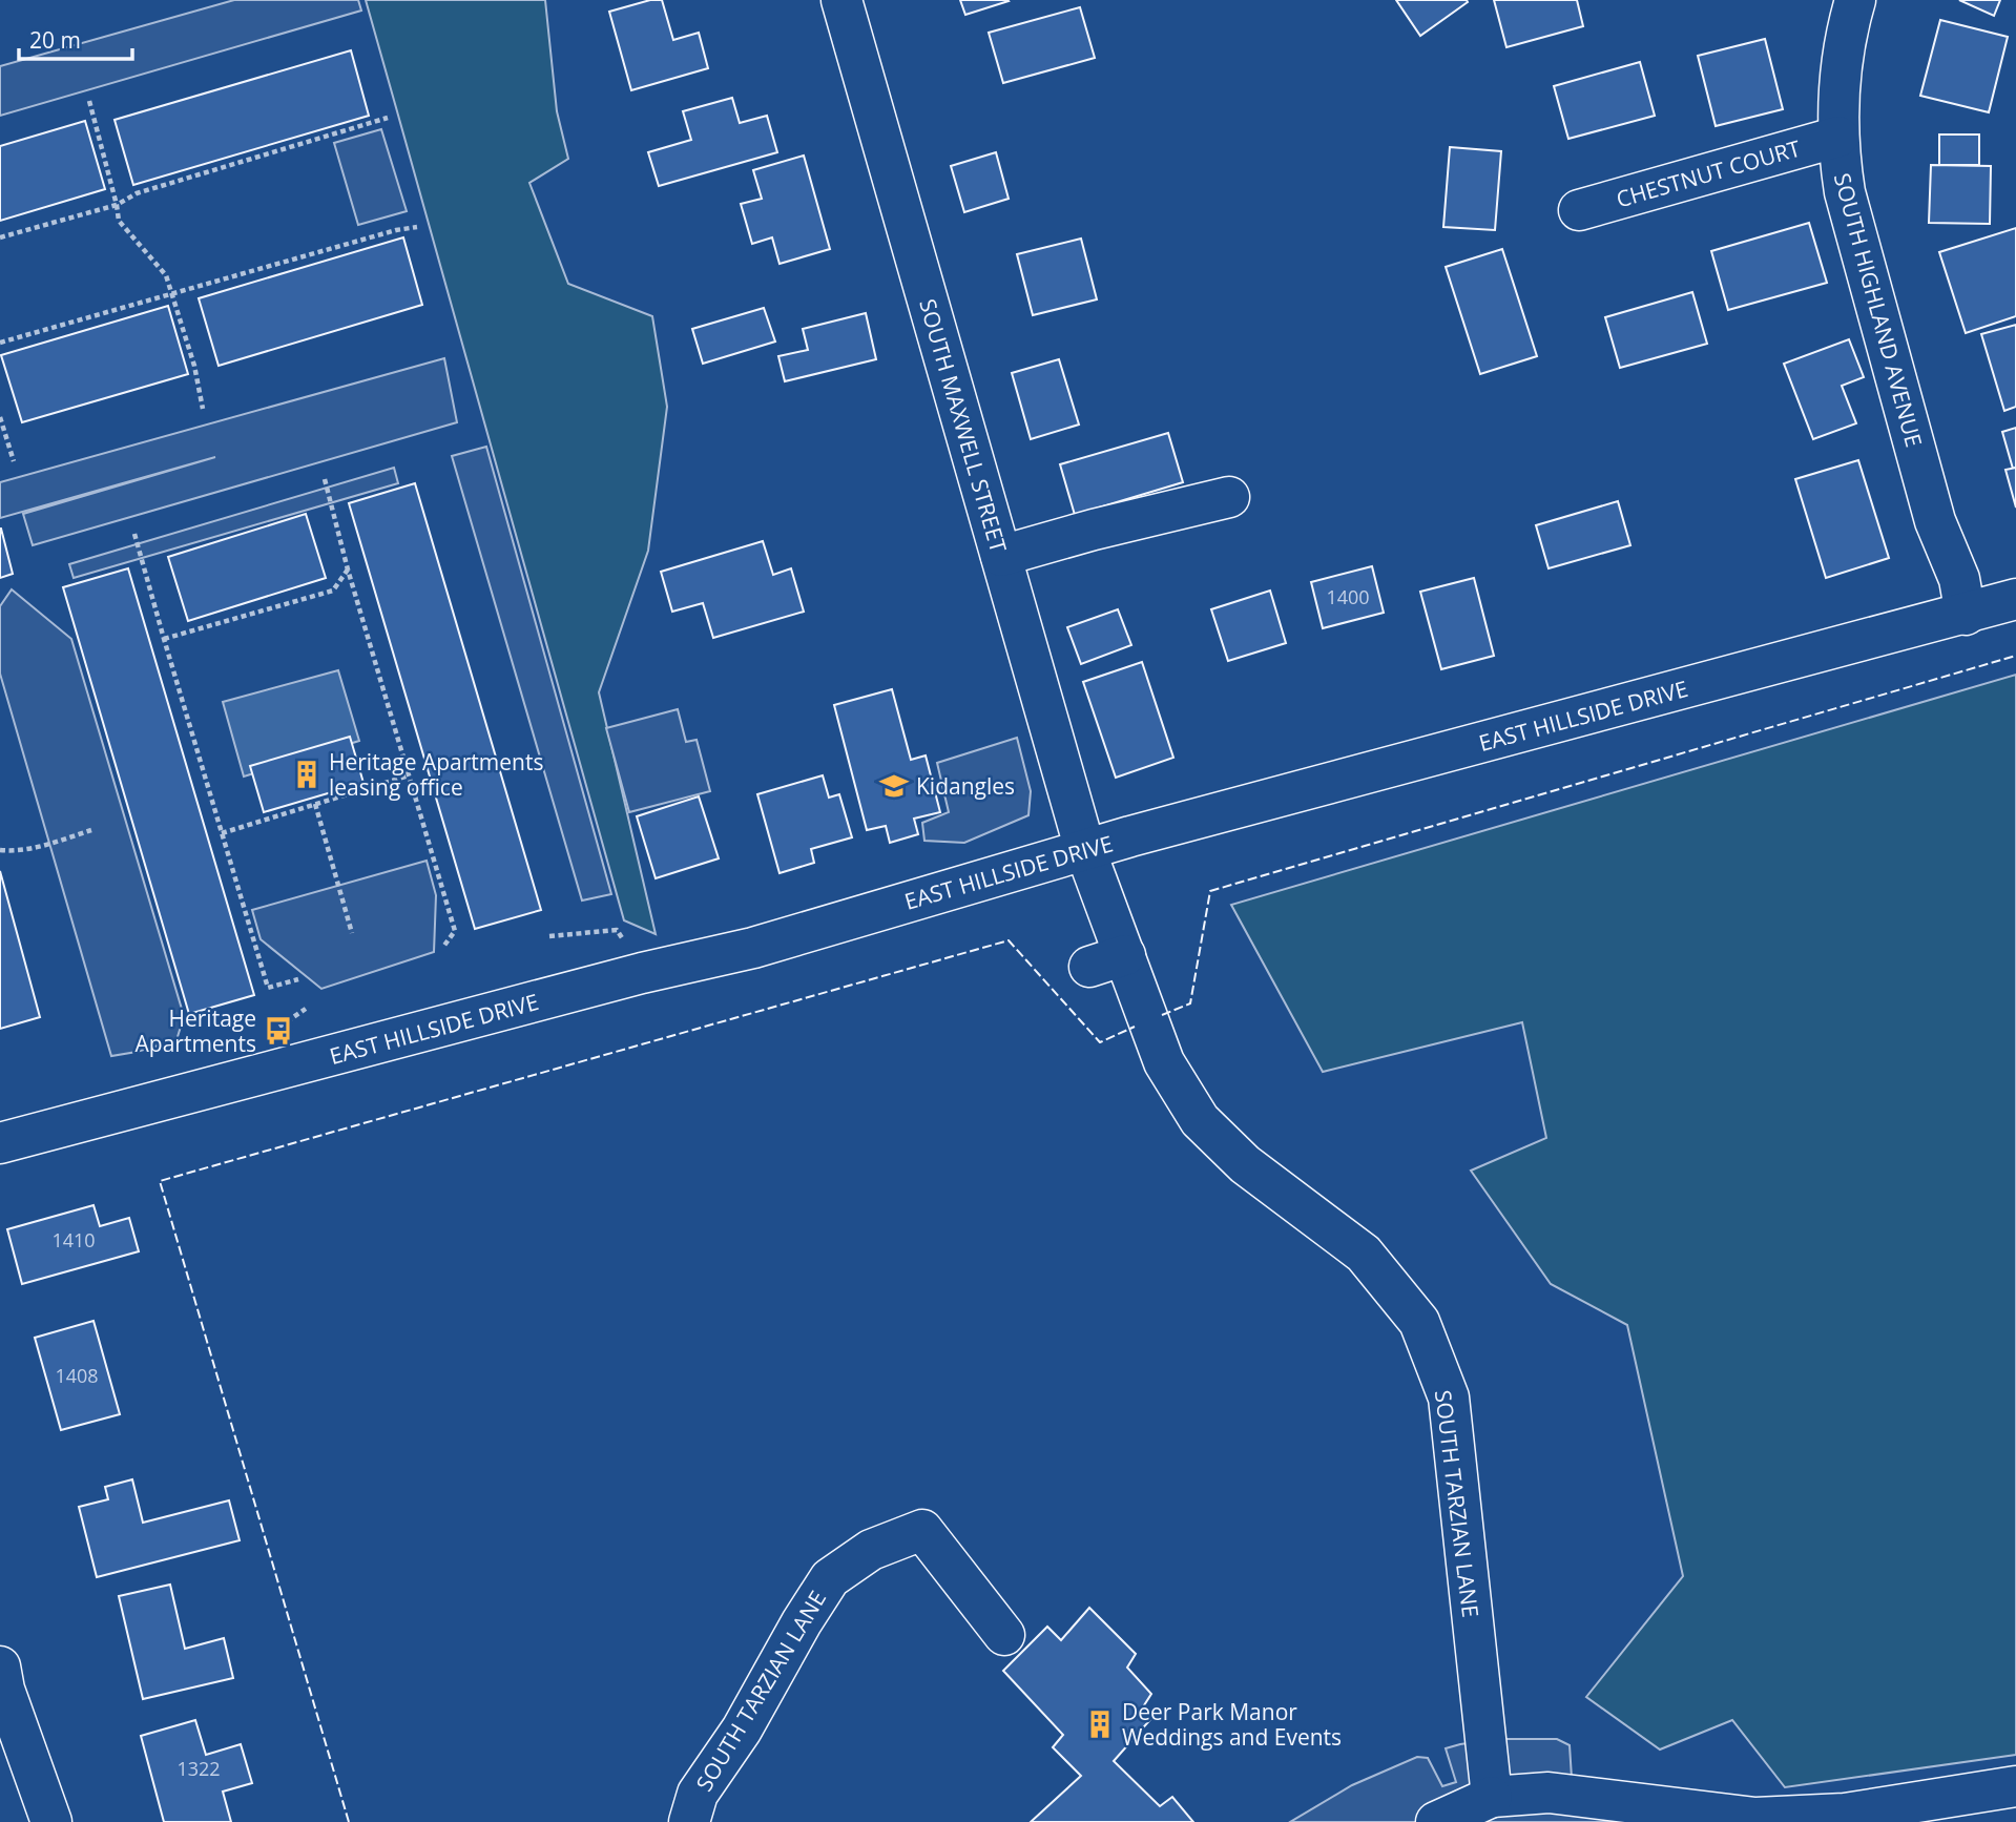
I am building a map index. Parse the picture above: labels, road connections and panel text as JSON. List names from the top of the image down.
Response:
{
  "streets": {
    "main road": [
      "CHESTNUT COURT",
      "SOUTH HIGHLAND AVENUE",
      "SOUTH MAXWELL STREET",
      "EAST HILLSIDE DRIVE",
      "SOUTH TARZIAN LANE"
    ]
  },
  "crossings": [
    ["CHESTNUT COURT", "SOUTH HIGHLAND AVENUE"],
    ["SOUTH HIGHLAND AVENUE", "EAST HILLSIDE DRIVE"],
    ["SOUTH MAXWELL STREET", "EAST HILLSIDE DRIVE"],
    ["SOUTH MAXWELL STREET", "SOUTH TARZIAN LANE"],
    ["EAST HILLSIDE DRIVE", "SOUTH TARZIAN LANE"]
  ],
  "places": {
    "building": ["Heritage Apartments leasing office", "Deer Park Manor Weddings and Events"],
    "school or university": ["Kidangles"],
    "bus stop": ["Heritage Apartments"]
  },
  "house_numbers": [
    "1400",
    "1410",
    "1408",
    "1322"
  ],
  "scale_bar": "20 m"
}
